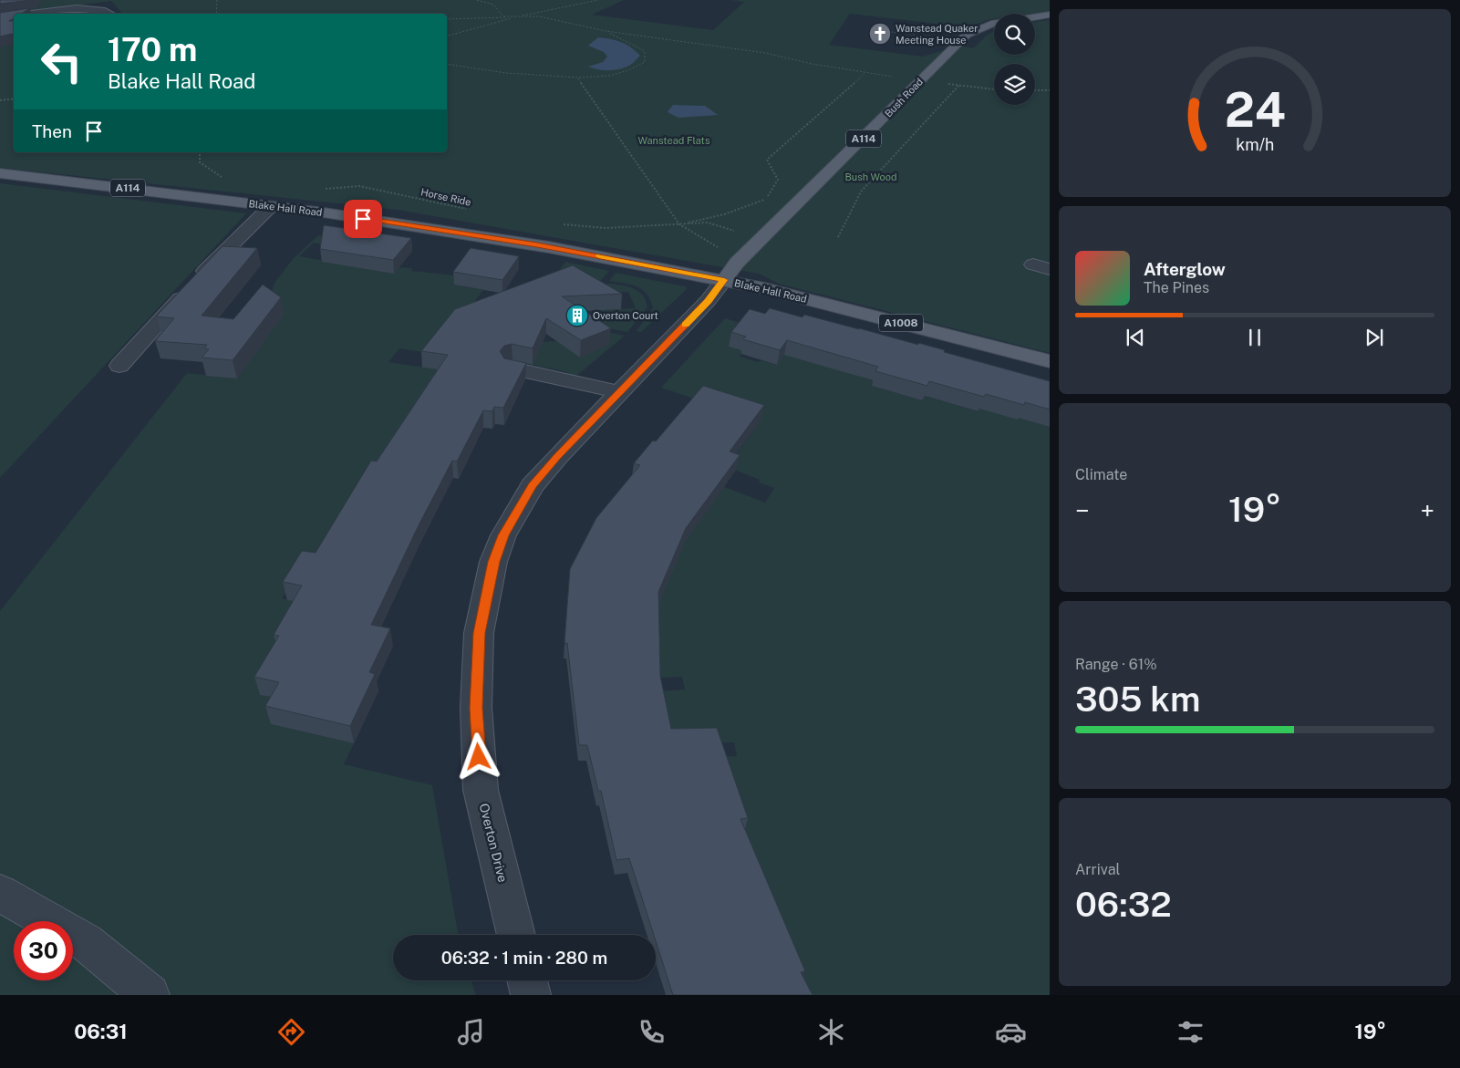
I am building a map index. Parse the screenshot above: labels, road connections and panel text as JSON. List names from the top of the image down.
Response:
{
  "streets": {
    "main road": [
      "Bush Road",
      "A114",
      "Blake Hall Road",
      "A1008"
    ],
    "street": ["Overton Drive"],
    "path": ["Horse Ride"]
  },
  "crossings": [
    ["Bush Road", "Blake Hall Road"],
    ["Bush Road", "Overton Drive"],
    ["Blake Hall Road", "Overton Drive"]
  ],
  "parks": ["Wanstead Flats", "Bush Wood"],
  "places": {
    "church": ["Wanstead Quaker Meeting House"],
    "building": ["Overton Court"]
  },
  "page": {
    "turn": ["170 m", "Blake Hall Road"],
    "then": "Then",
    "song": ["Afterglow", "The Pines"],
    "tile": [
      "Climate",
      ["Range · 61%", "305 km"],
      ["Arrival", "06:32"]
    ],
    "heat": ["−", "19°", "+"],
    "limit": "30",
    "trip": "06:32 · 1 min · 280 m",
    "tabs": ["06:31", "19°"],
    "gauge": ["24", "km/h"]
  }
}
